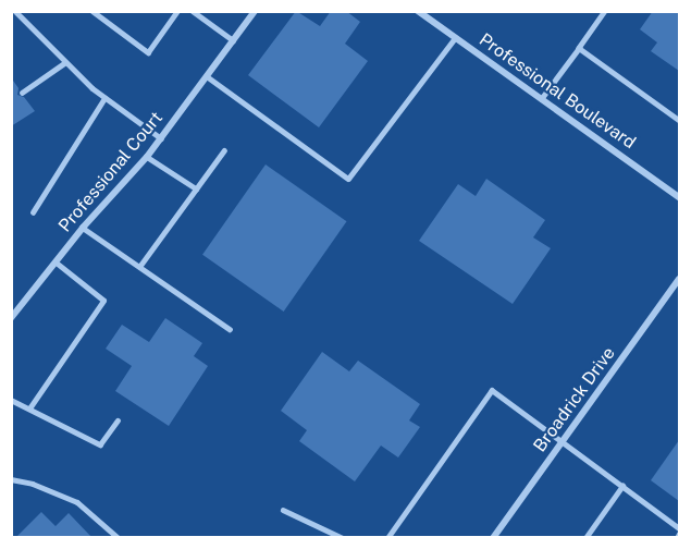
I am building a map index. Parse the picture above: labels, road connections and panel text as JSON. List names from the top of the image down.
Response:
{
  "streets": {
    "street": ["Professional Boulevard", "Professional Court", "Broadrick Drive"]
  }
}
